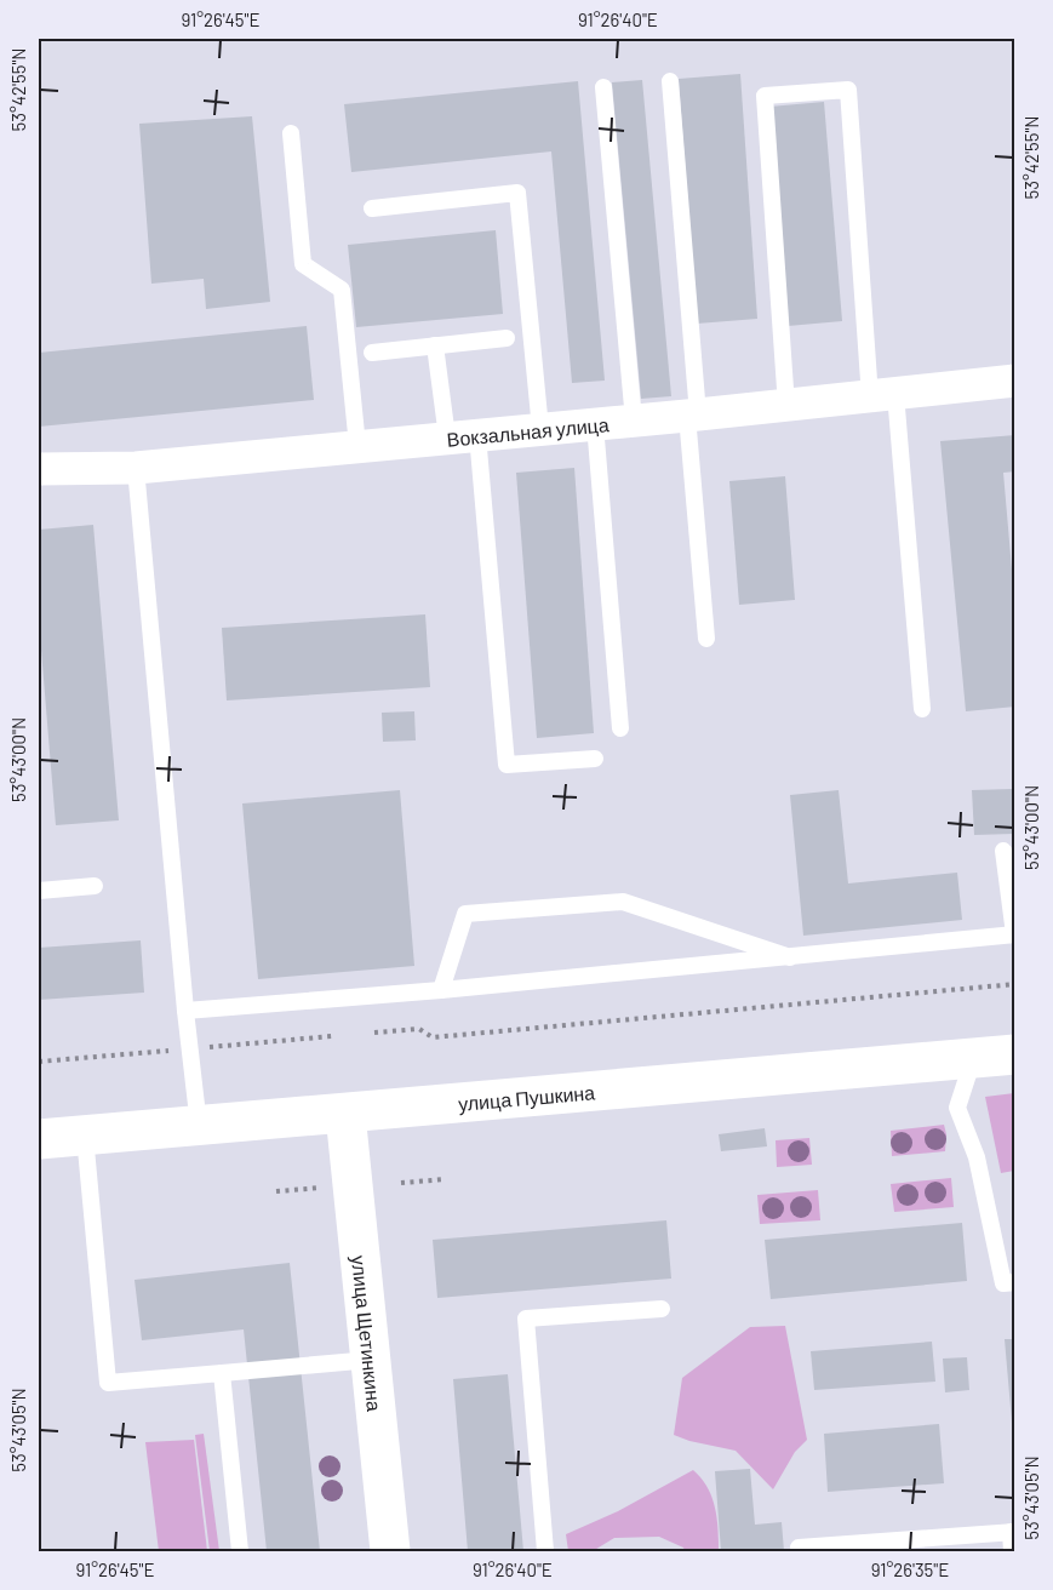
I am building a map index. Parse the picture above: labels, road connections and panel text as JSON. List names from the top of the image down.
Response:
{
  "streets": {
    "main road": ["улица Пушкина", "улица Щетинкина"],
    "street": ["Вокзальная улица"]
  },
  "crossings": [
    ["улица Пушкина", "улица Щетинкина"]
  ],
  "coordinates": [
    "91°26'45\"E",
    "91°26'40\"E",
    "53°42'55\"N",
    "53°43'00\"N",
    "53°43'05\"N",
    "91°26'35\"E"
  ]
}
